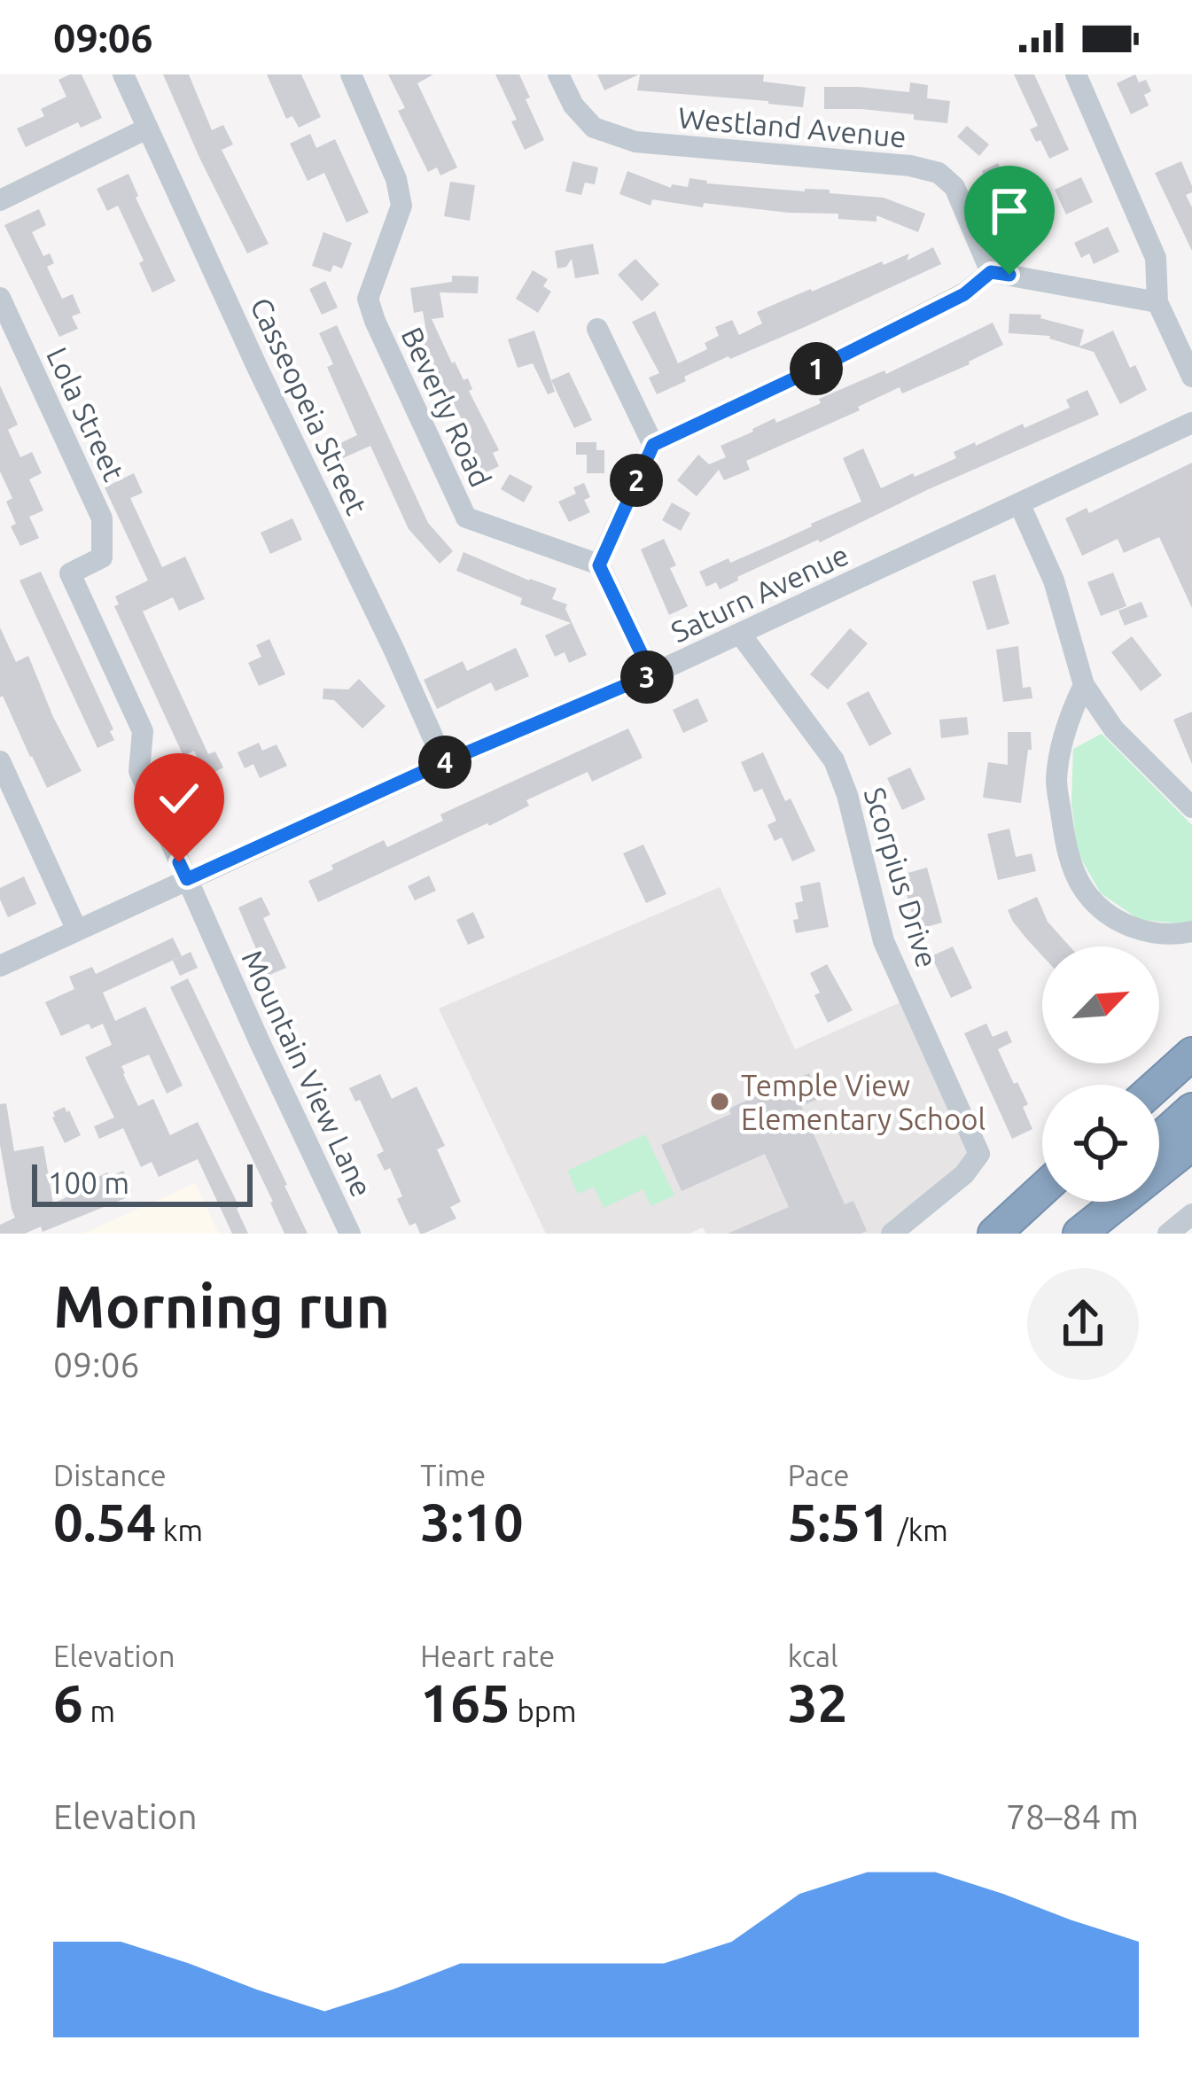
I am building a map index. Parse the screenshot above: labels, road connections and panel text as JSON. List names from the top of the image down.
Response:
{
  "streets": {
    "street": [
      "Westland Avenue",
      "Casseopeia Street",
      "Beverly Road",
      "Lola Street",
      "Saturn Avenue",
      "Scorpius Drive",
      "Mountain View Lane"
    ]
  },
  "crossings": [
    ["Casseopeia Street", "Saturn Avenue"],
    ["Lola Street", "Mountain View Lane"],
    ["Saturn Avenue", "Scorpius Drive"],
    ["Saturn Avenue", "Mountain View Lane"]
  ],
  "places": ["Temple View Elementary School"],
  "scale_bar": "100 m",
  "north": "top right",
  "page": {
    "status": "09:06",
    "pins": [
      "1",
      "2",
      "3",
      "4"
    ],
    "scale": "100 m",
    "heading": ["Morning run", "09:06"],
    "stats": [
      ["Distance", "0.54 km"],
      ["Time", "3:10"],
      ["Pace", "5:51 /km"],
      ["Elevation", "6 m"],
      ["Heart rate", "165 bpm"],
      ["kcal", "32"]
    ],
    "chart": ["Elevation", "78–84 m"]
  }
}
